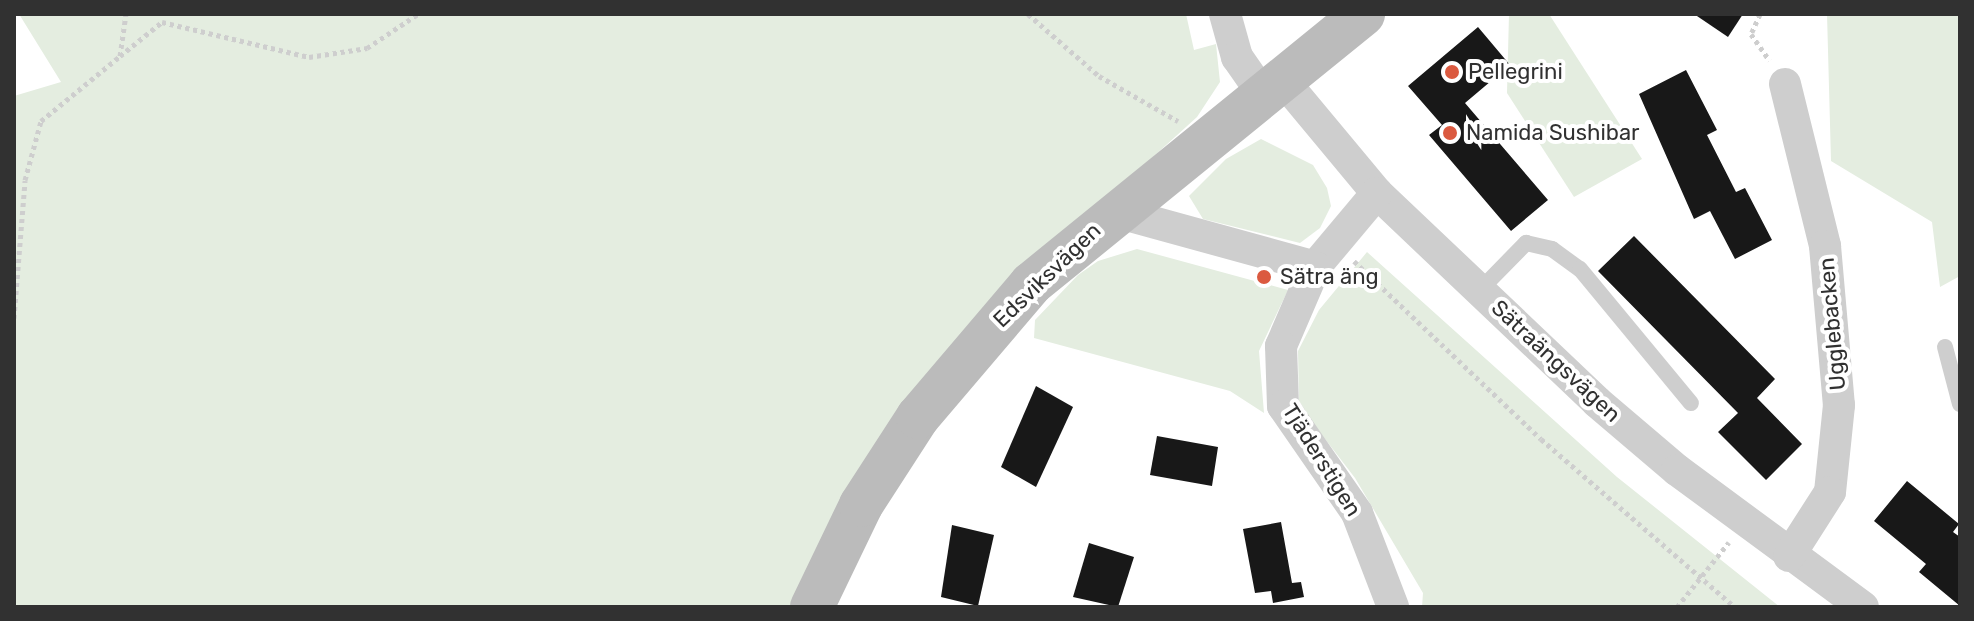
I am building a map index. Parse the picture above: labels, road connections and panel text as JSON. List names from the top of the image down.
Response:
{
  "streets": {
    "street": [
      "Edsviksvägen",
      "Ugglebacken",
      "Sätraängsvägen",
      "Tjäderstigen"
    ]
  },
  "crossings": [
    ["Edsviksvägen", "Sätraängsvägen"],
    ["Ugglebacken", "Sätraängsvägen"],
    ["Sätraängsvägen", "Tjäderstigen"]
  ],
  "places": ["Pellegrini", "Namida Sushibar", "Sätra äng"]
}
